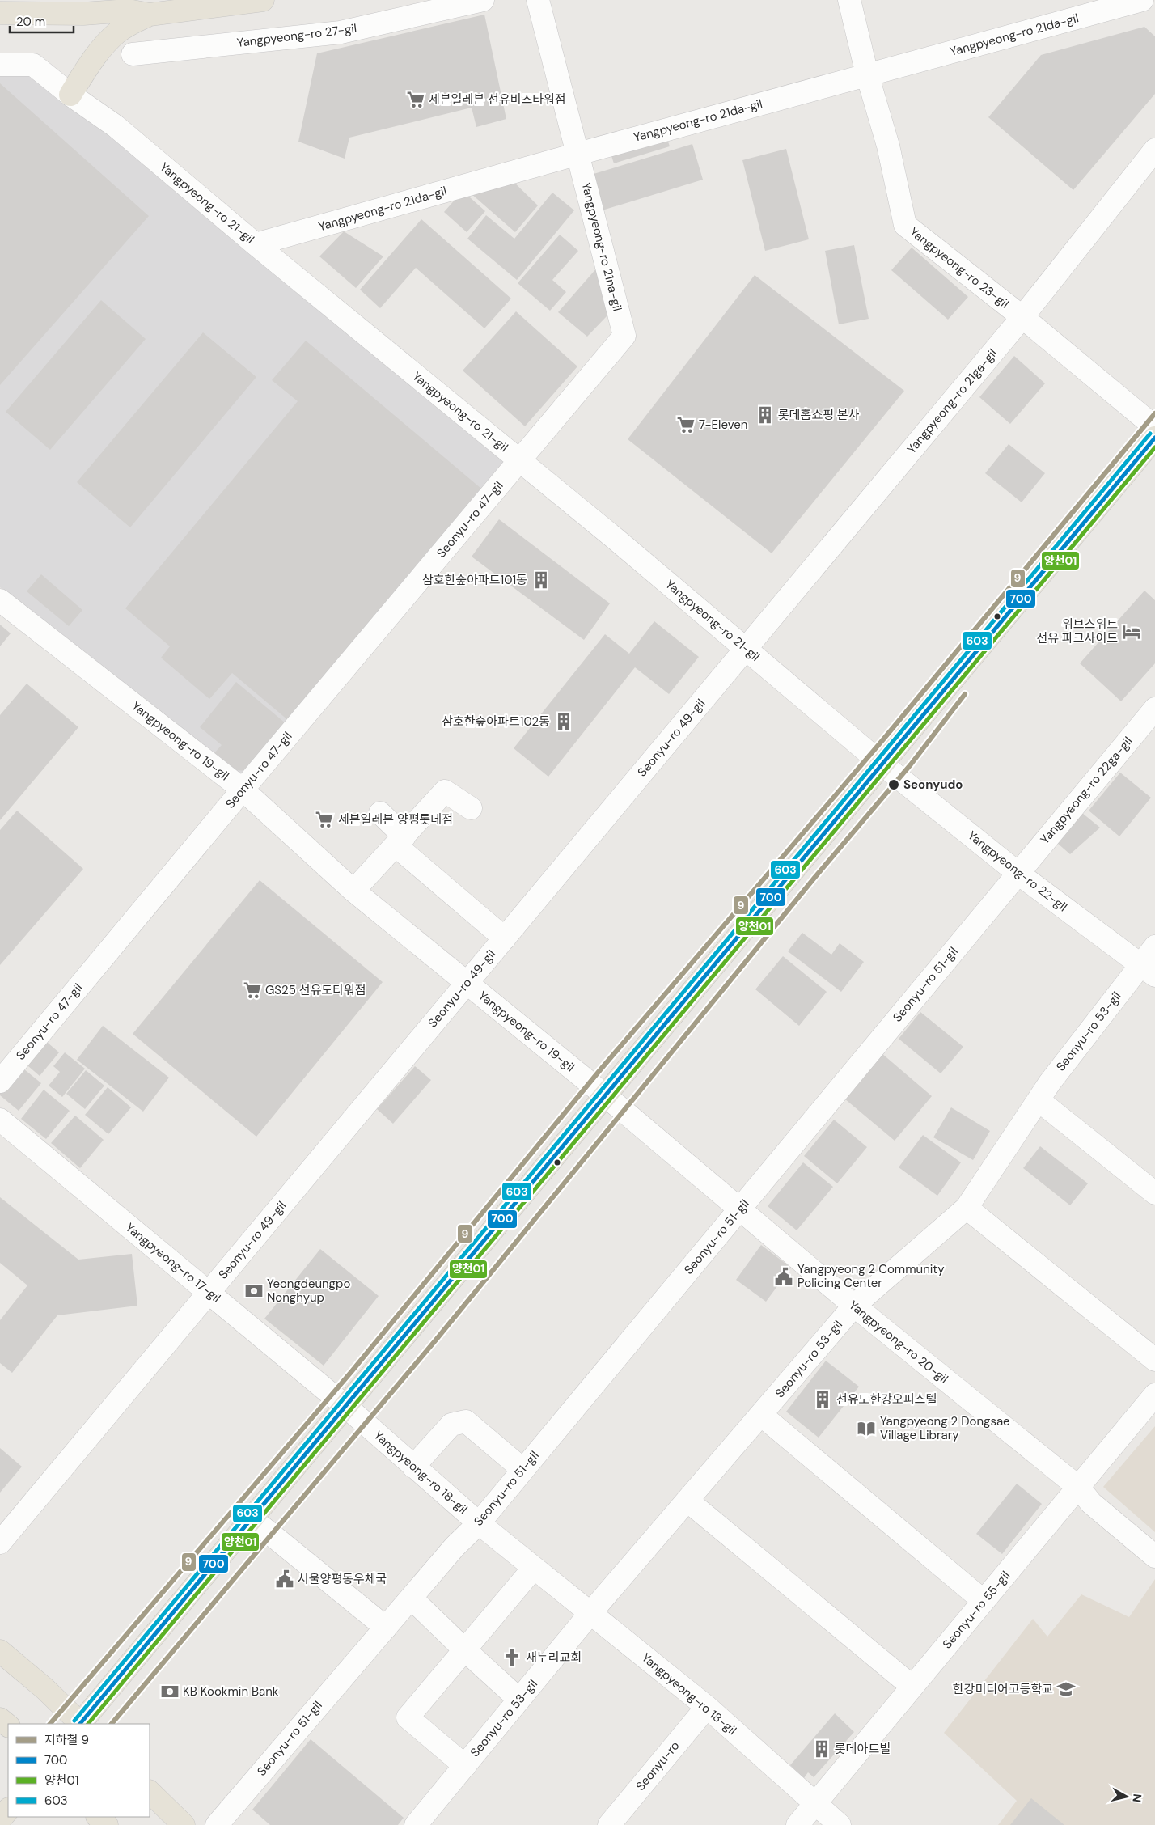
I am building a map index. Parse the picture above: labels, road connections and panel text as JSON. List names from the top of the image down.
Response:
{
  "streets": {
    "street": [
      "Yangpyeong-ro 21da-gil",
      "Yangpyeong-ro 27-gil",
      "Yangpyeong-ro 21-gil",
      "Yangpyeong-ro 21na-gil",
      "Yangpyeong-ro 23-gil",
      "Yangpyeong-ro 21ga-gil",
      "Seonyu-ro 47-gil",
      "Seonyu-ro 49-gil",
      "Yangpyeong-ro 19-gil",
      "Yangpyeong-ro 22ga-gil",
      "Yangpyeong-ro 22-gil",
      "Seonyu-ro 51-gil",
      "Seonyu-ro 53-gil",
      "Yangpyeong-ro 17-gil",
      "Yangpyeong-ro 20-gil",
      "Yangpyeong-ro 18-gil",
      "Seonyu-ro 55-gil",
      "Seonyu-ro"
    ]
  },
  "crossings": [
    ["Yangpyeong-ro 21da-gil", "Yangpyeong-ro 21-gil"],
    ["Yangpyeong-ro 21da-gil", "Yangpyeong-ro 21na-gil"],
    ["Yangpyeong-ro 21da-gil", "Yangpyeong-ro 23-gil"],
    ["Yangpyeong-ro 21-gil", "Yangpyeong-ro 21na-gil"],
    ["Yangpyeong-ro 21-gil", "Yangpyeong-ro 21ga-gil"],
    ["Yangpyeong-ro 21-gil", "Seonyu-ro 47-gil"],
    ["Yangpyeong-ro 21-gil", "Seonyu-ro 49-gil"],
    ["Yangpyeong-ro 21-gil", "Yangpyeong-ro 22-gil"],
    ["Yangpyeong-ro 21na-gil", "Seonyu-ro 47-gil"],
    ["Yangpyeong-ro 23-gil", "Yangpyeong-ro 21ga-gil"],
    ["Yangpyeong-ro 21ga-gil", "Seonyu-ro 49-gil"],
    ["Seonyu-ro 47-gil", "Yangpyeong-ro 19-gil"],
    ["Seonyu-ro 49-gil", "Yangpyeong-ro 19-gil"],
    ["Seonyu-ro 49-gil", "Yangpyeong-ro 17-gil"],
    ["Yangpyeong-ro 19-gil", "Yangpyeong-ro 20-gil"],
    ["Yangpyeong-ro 22ga-gil", "Yangpyeong-ro 22-gil"],
    ["Yangpyeong-ro 22ga-gil", "Seonyu-ro 51-gil"],
    ["Yangpyeong-ro 22-gil", "Seonyu-ro 51-gil"],
    ["Yangpyeong-ro 22-gil", "Seonyu-ro 53-gil"],
    ["Seonyu-ro 51-gil", "Yangpyeong-ro 20-gil"],
    ["Seonyu-ro 51-gil", "Yangpyeong-ro 18-gil"],
    ["Seonyu-ro 53-gil", "Yangpyeong-ro 20-gil"],
    ["Seonyu-ro 53-gil", "Yangpyeong-ro 18-gil"],
    ["Yangpyeong-ro 17-gil", "Yangpyeong-ro 18-gil"],
    ["Yangpyeong-ro 20-gil", "Seonyu-ro 55-gil"],
    ["Yangpyeong-ro 18-gil", "Seonyu-ro 55-gil"],
    ["Yangpyeong-ro 18-gil", "Seonyu-ro"]
  ],
  "places": {
    "supermarket": [
      "세븐일레븐 선유비즈타워점",
      "7-Eleven",
      "세븐일레븐 양평롯데점",
      "GS25 선유도타워점"
    ],
    "building": [
      "롯데홈쇼핑 본사",
      "삼호한숲아파트101동",
      "삼호한숲아파트102동",
      "선유도한강오피스텔",
      "롯데아트빌"
    ],
    "hotel": ["위브스위트 선유 파크사이드"],
    "other": ["Seonyudo"],
    "public building": ["Yangpyeong 2 Community Policing Center", "서울양평동우체국"],
    "bank": ["Yeongdeungpo Nonghyup", "KB Kookmin Bank"],
    "library": ["Yangpyeong 2 Dongsae Village Library"],
    "church": ["새누리교회"],
    "school or university": ["한강미디어고등학교"]
  },
  "lines": [
    "metro line 9",
    "transit line 603",
    "transit line 700",
    "transit line 양천01"
  ],
  "legend": [
    "지하철 9",
    "700",
    "양천01",
    "603"
  ],
  "scale_bar": "20 m",
  "north": "right"
}
